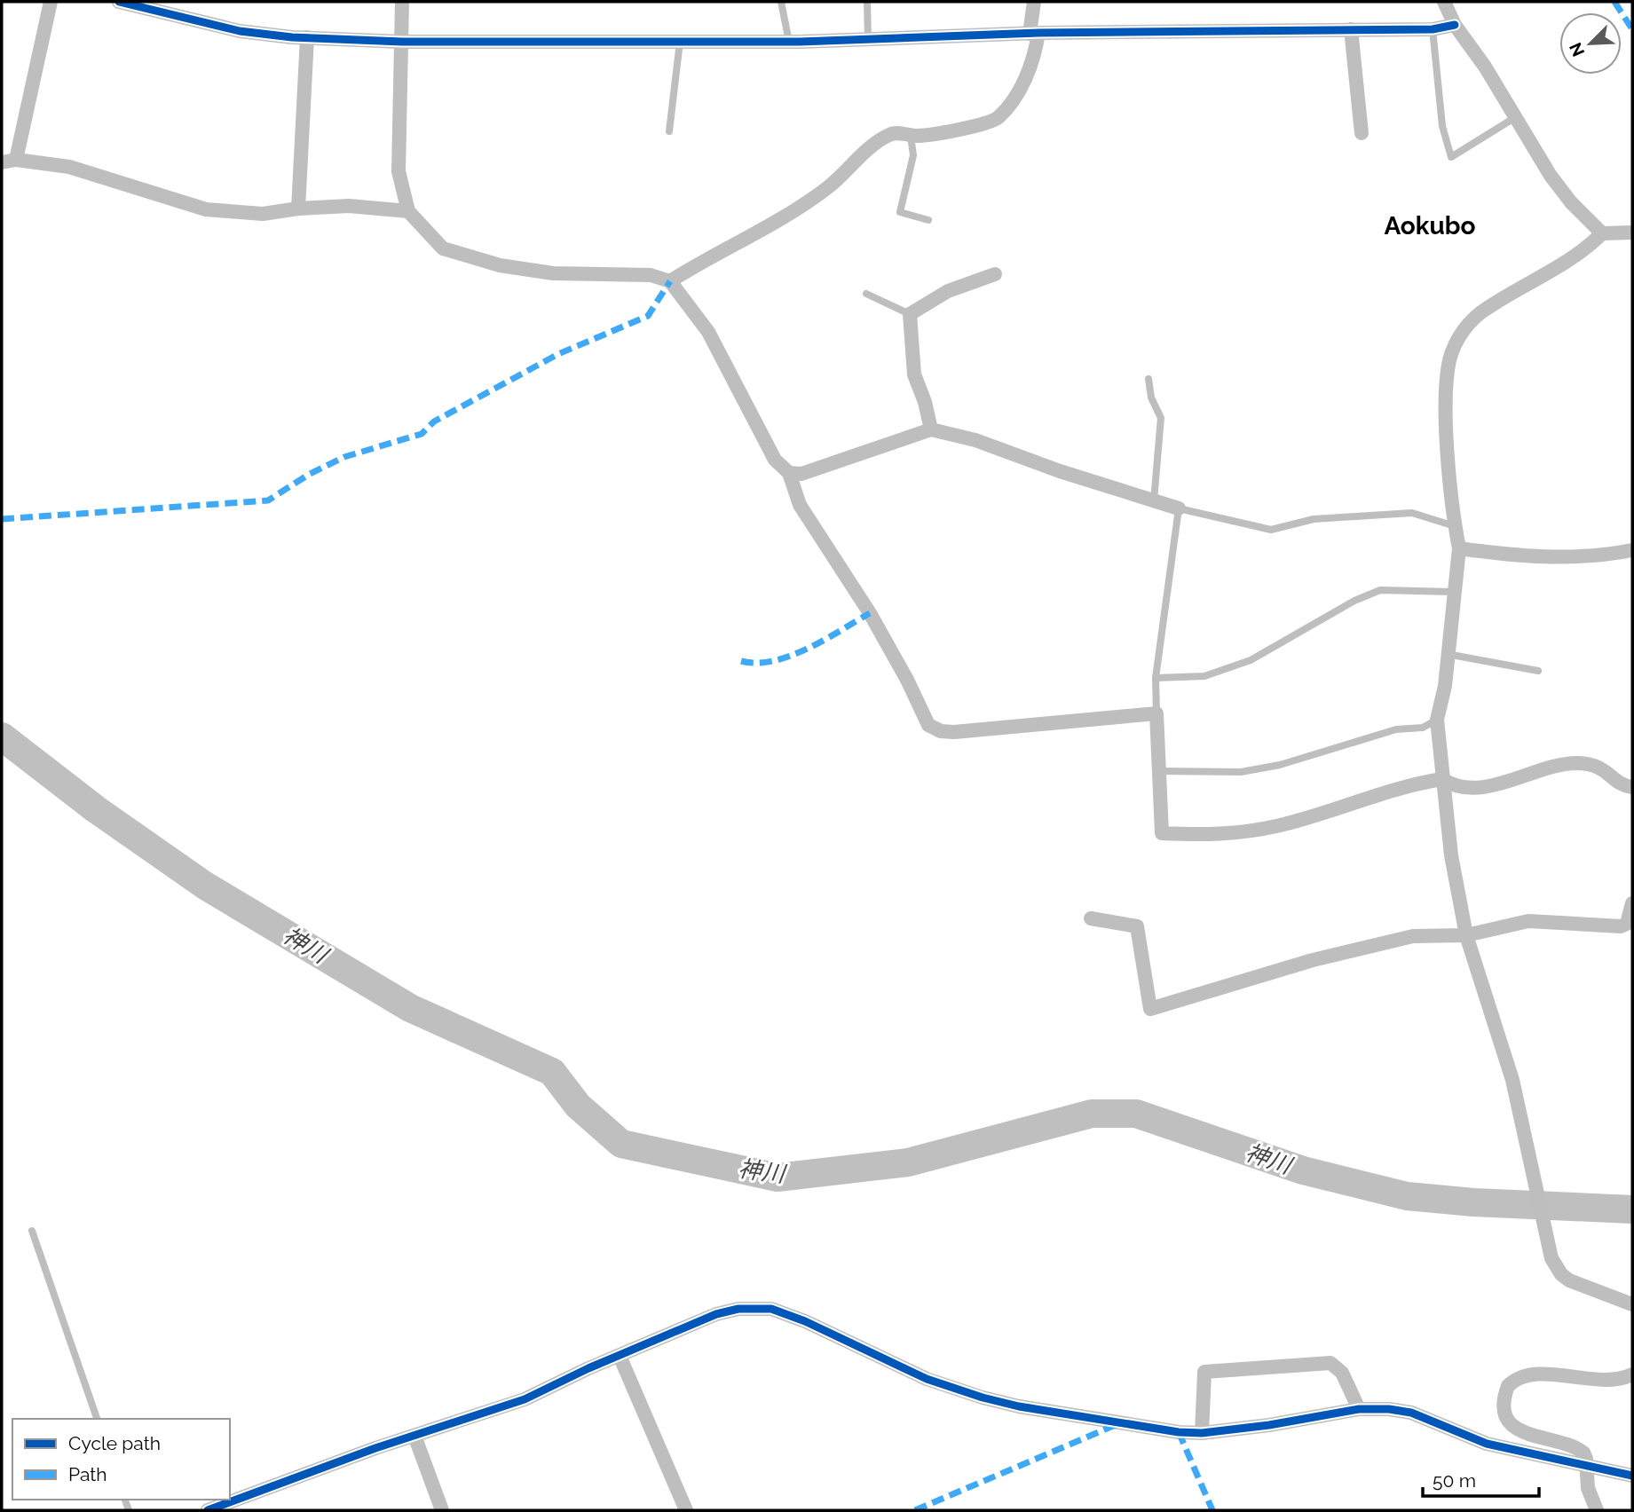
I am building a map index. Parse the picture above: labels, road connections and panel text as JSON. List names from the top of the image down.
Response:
{
  "districts": ["Aokubo"],
  "water": ["神川"],
  "legend": ["Cycle path", "Path"],
  "scale_bar": "50 m",
  "north": "bottom left"
}
